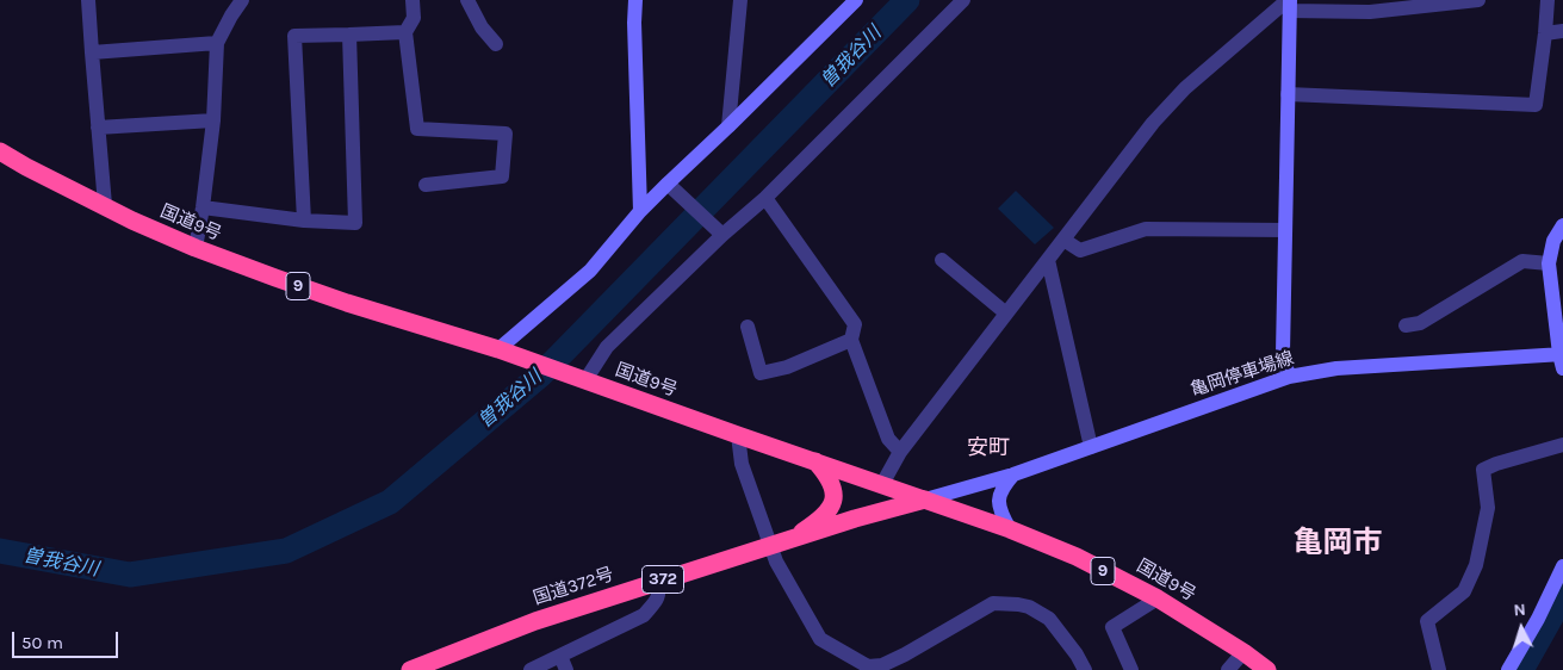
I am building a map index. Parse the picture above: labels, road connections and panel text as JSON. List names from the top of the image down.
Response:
{
  "streets": {
    "highway": [
      "国道9号",
      "9",
      "372",
      "国道372号"
    ],
    "street": ["亀岡停車場線"]
  },
  "crossings": [
    ["国道9号", "亀岡停車場線"],
    ["国道9号", "国道372号"],
    ["亀岡停車場線", "国道372号"]
  ],
  "districts": ["安町", "亀岡市"],
  "water": ["曽我谷川"],
  "scale_bar": "50 m",
  "north": "top"
}
